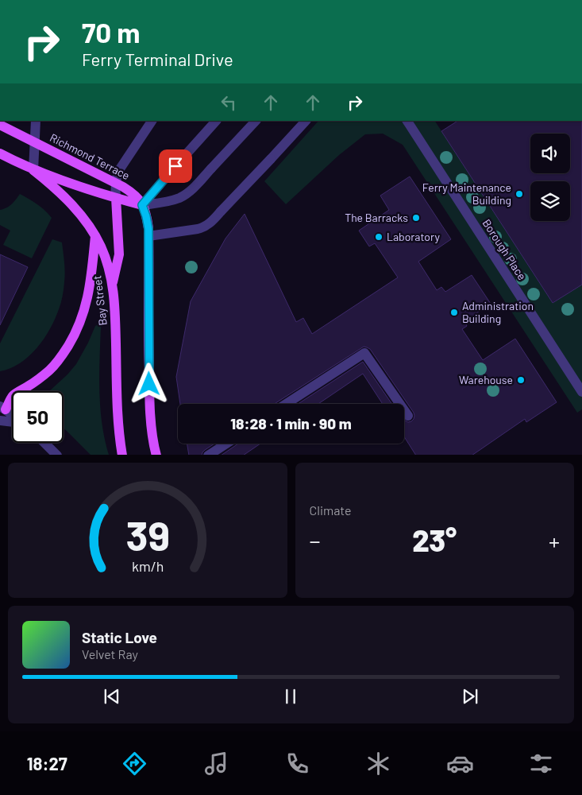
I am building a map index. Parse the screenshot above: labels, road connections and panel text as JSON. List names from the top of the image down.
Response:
{
  "streets": {
    "main road": ["Richmond Terrace", "Bay Street"],
    "street": ["Borough Place"]
  },
  "places": [
    "Ferry Maintenance Building",
    "The Barracks",
    "Laboratory",
    "Administration Building",
    "Warehouse"
  ],
  "page": {
    "turn": ["70 m", "Ferry Terminal Drive"],
    "limit": "50",
    "trip": "18:28 · 1 min · 90 m",
    "tile": "Climate",
    "heat": ["−", "23°", "+"],
    "song": ["Static Love", "Velvet Ray"],
    "tabs": "18:27",
    "gauge": ["39", "km/h"]
  }
}
